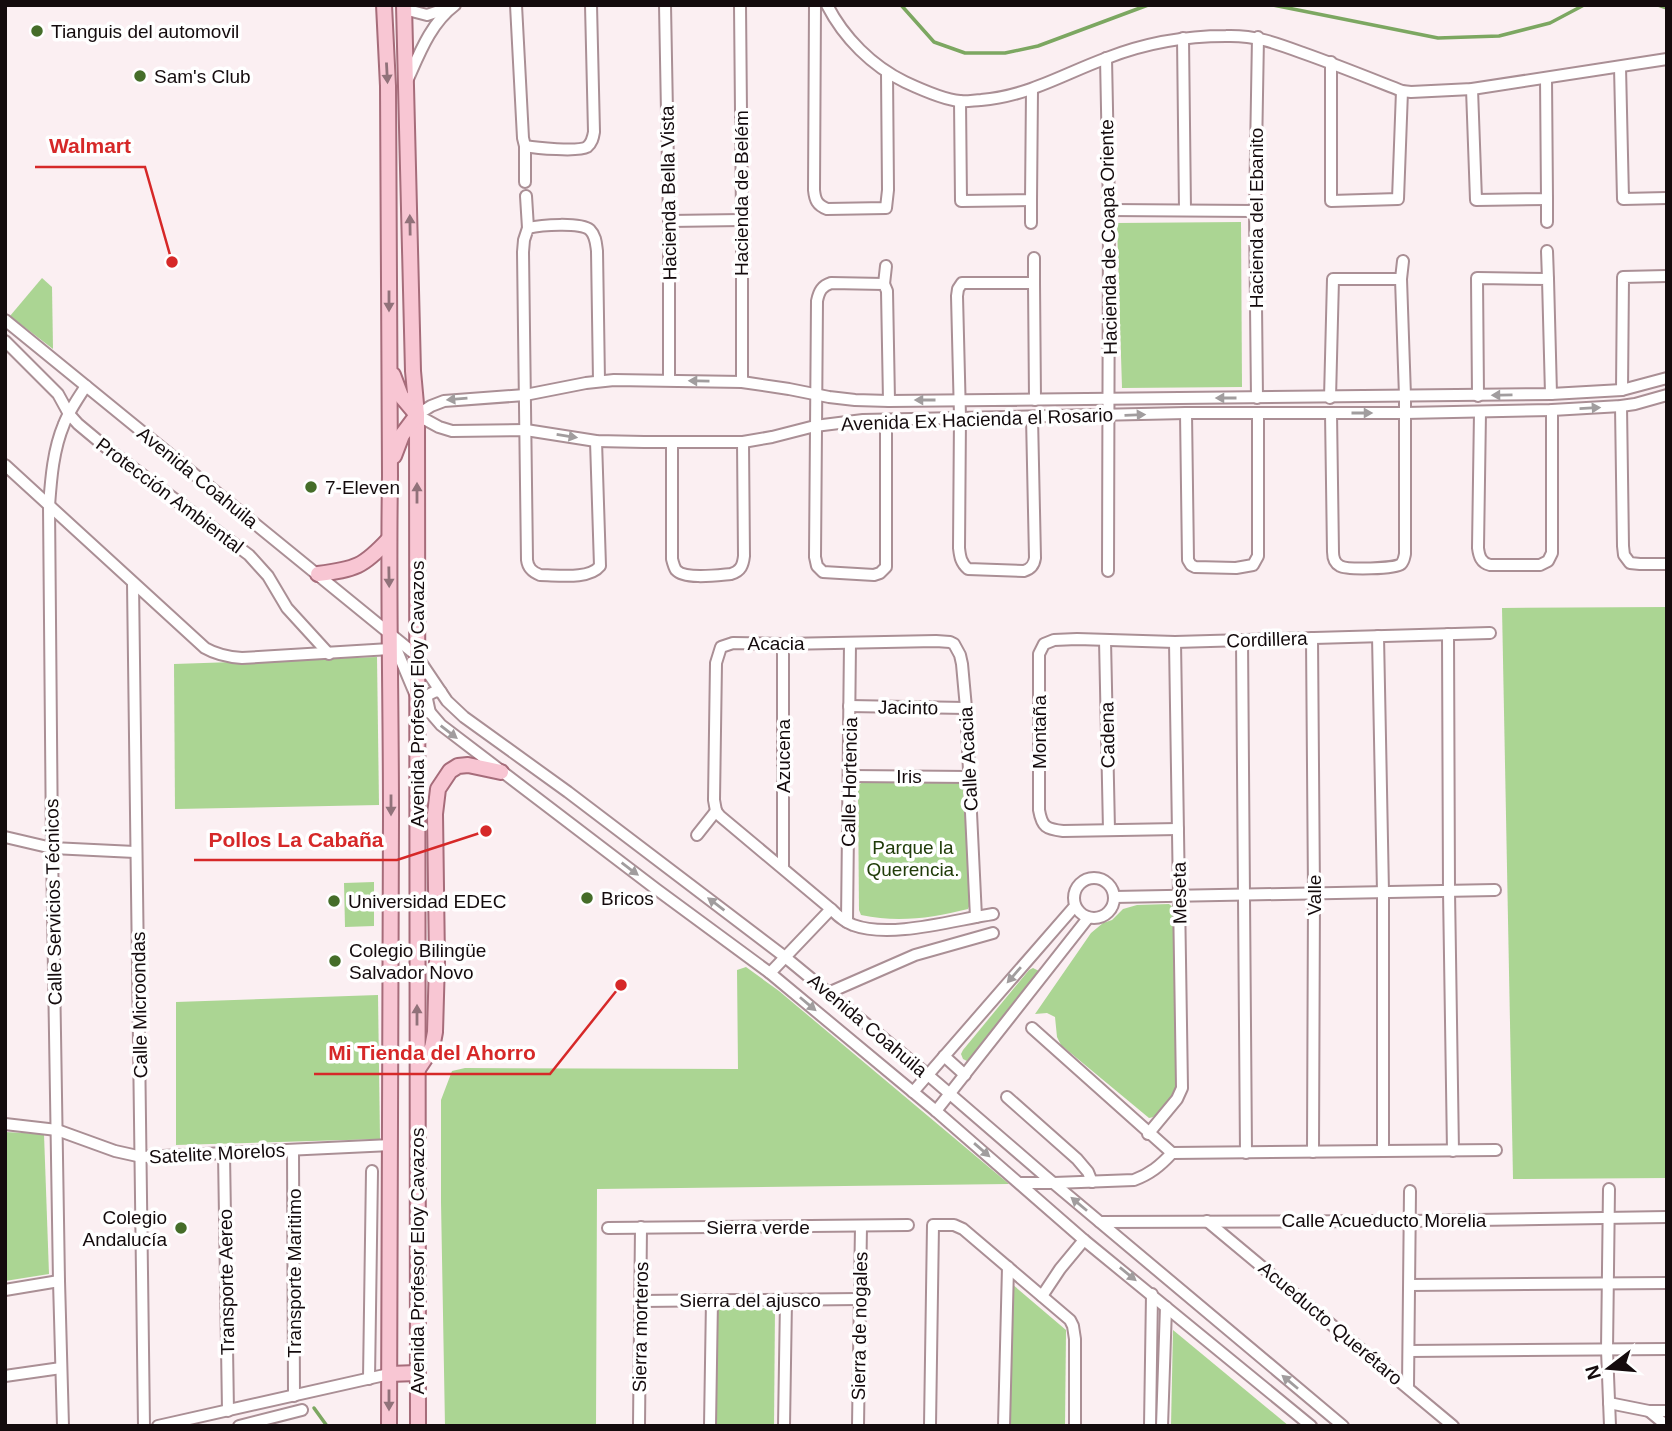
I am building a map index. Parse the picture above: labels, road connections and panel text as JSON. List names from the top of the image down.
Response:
{
  "streets": {
    "main road": ["Avenida Profesor Eloy Cavazos"],
    "street": [
      "Hacienda Bella Vista",
      "Hacienda de Belém",
      "Hacienda del Ebanito",
      "Hacienda de Coapa Oriente",
      "Avenida Ex Hacienda el Rosario",
      "Avenida Coahuila",
      "Protección Ambiental",
      "Cordillera",
      "Acacia",
      "Jacinto",
      "Montaña",
      "Cadena",
      "Azucena",
      "Calle Acacia",
      "Iris",
      "Calle Hortencia",
      "Meseta",
      "Valle",
      "Calle Servicios Técnicos",
      "Calle Microondas",
      "Satelite Morelos",
      "Calle Acueducto Morelia",
      "Sierra verde",
      "Transporte Maritimo",
      "Transporte Aereo",
      "Sierra del ajusco",
      "Acueducto Querétaro",
      "Sierra de nogales",
      "Sierra morteros"
    ]
  },
  "crossings": [
    ["Hacienda Bella Vista", "Avenida Ex Hacienda el Rosario"],
    ["Hacienda de Belém", "Avenida Ex Hacienda el Rosario"],
    ["Hacienda del Ebanito", "Avenida Ex Hacienda el Rosario"],
    ["Hacienda de Coapa Oriente", "Avenida Ex Hacienda el Rosario"],
    ["Avenida Ex Hacienda el Rosario", "Avenida Profesor Eloy Cavazos"],
    ["Avenida Coahuila", "Avenida Profesor Eloy Cavazos"],
    ["Avenida Coahuila", "Calle Servicios Técnicos"],
    ["Avenida Coahuila", "Calle Acueducto Morelia"],
    ["Protección Ambiental", "Calle Servicios Técnicos"],
    ["Cordillera", "Montaña"],
    ["Cordillera", "Cadena"],
    ["Cordillera", "Meseta"],
    ["Cordillera", "Valle"],
    ["Acacia", "Azucena"],
    ["Acacia", "Calle Acacia"],
    ["Acacia", "Calle Hortencia"],
    ["Avenida Profesor Eloy Cavazos", "Satelite Morelos"],
    ["Jacinto", "Calle Acacia"],
    ["Jacinto", "Calle Hortencia"],
    ["Montaña", "Cadena"],
    ["Calle Acacia", "Iris"],
    ["Iris", "Calle Hortencia"],
    ["Calle Servicios Técnicos", "Satelite Morelos"],
    ["Calle Microondas", "Satelite Morelos"],
    ["Satelite Morelos", "Transporte Maritimo"],
    ["Satelite Morelos", "Transporte Aereo"],
    ["Calle Acueducto Morelia", "Acueducto Querétaro"],
    ["Sierra verde", "Sierra de nogales"],
    ["Sierra verde", "Sierra morteros"],
    ["Sierra del ajusco", "Sierra de nogales"],
    ["Sierra del ajusco", "Sierra morteros"]
  ],
  "parks": ["Parque la Querencia."],
  "places": [
    "Tianguis del automovil",
    "Sam's Club",
    "Walmart",
    "7-Eleven",
    "Pollos La Cabaña",
    "Bricos",
    "Universidad EDEC",
    "Colegio Bilingüe Salvador Novo",
    "Mi Tienda del Ahorro",
    "Colegio Andalucía"
  ],
  "north": "left"
}
